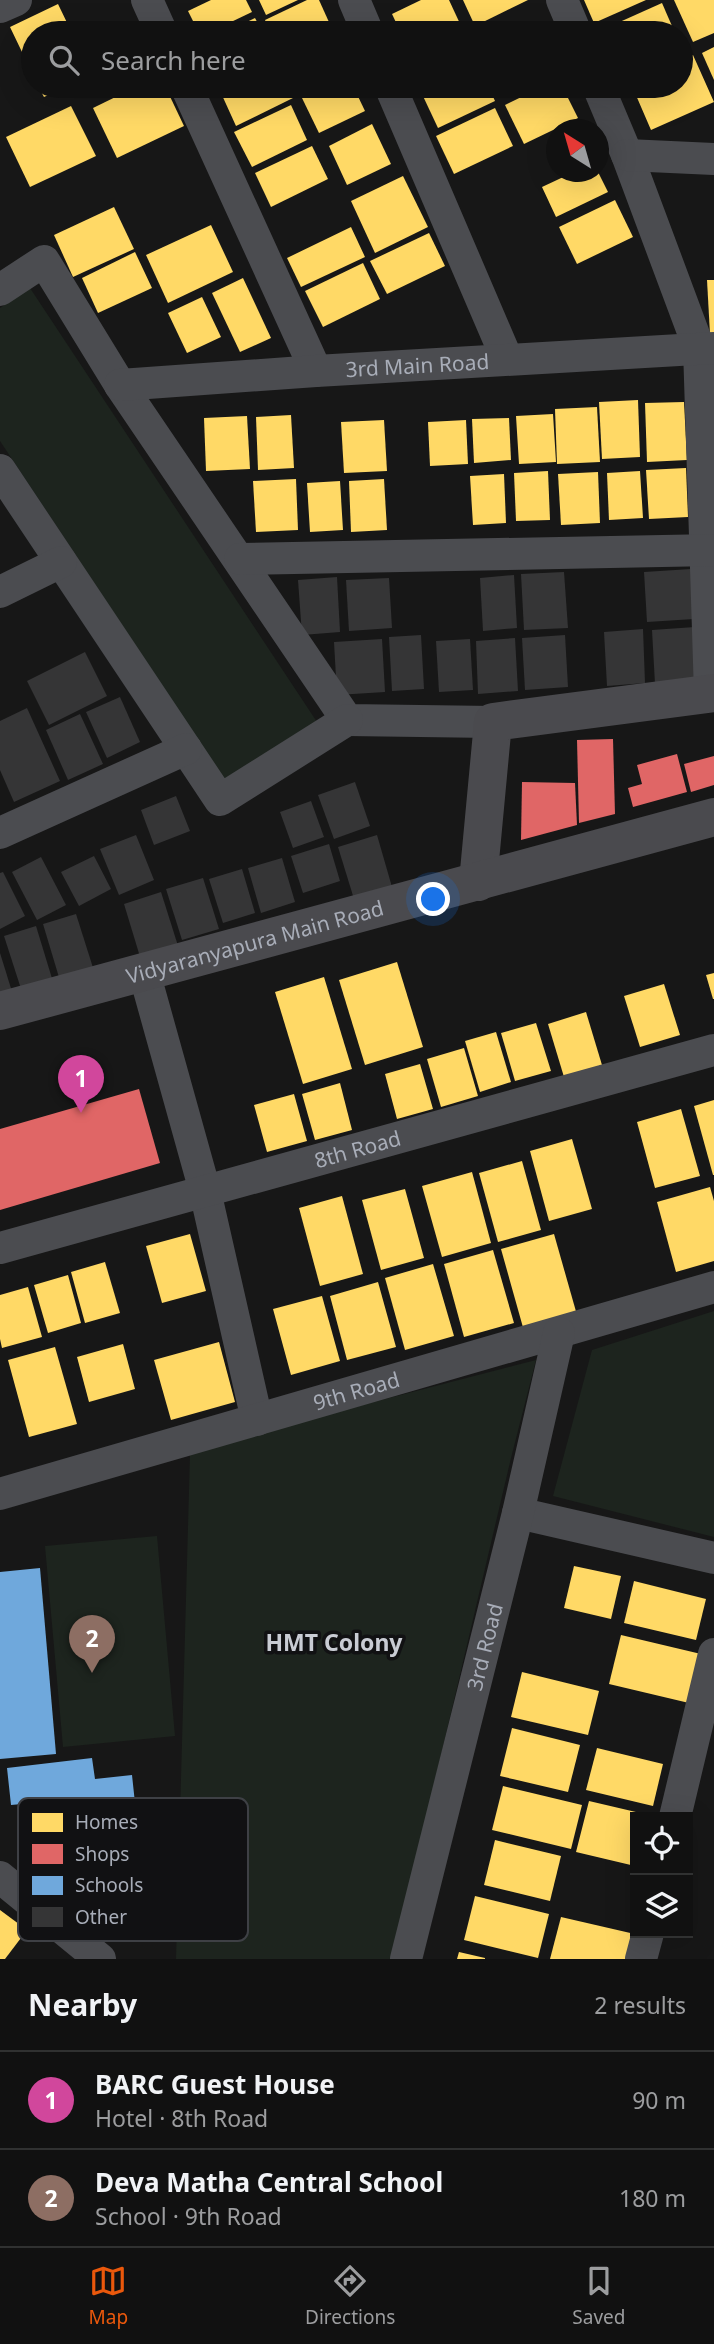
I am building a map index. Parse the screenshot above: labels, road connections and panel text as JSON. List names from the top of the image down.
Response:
{
  "streets": {
    "main road": ["Vidyaranyapura Main Road"],
    "street": [
      "3rd Main Road",
      "8th Road",
      "9th Road",
      "3rd Road"
    ]
  },
  "crossings": [
    ["9th Road", "3rd Road"]
  ],
  "districts": ["HMT Colony"],
  "legend": [
    "Homes",
    "Shops",
    "Schools",
    "Other"
  ],
  "north": "top left",
  "page": {
    "search": "Search here",
    "pins": ["1", "2"],
    "heading": ["Nearby", "2 results"],
    "list": [
      {
        "mark": "1",
        "name": "BARC Guest House",
        "note": "Hotel · 8th Road",
        "value": "90 m"
      },
      {
        "mark": "2",
        "name": "Deva Matha Central School",
        "note": "School · 9th Road",
        "value": "180 m"
      }
    ],
    "nav": ["Map", "Directions", "Saved"]
  }
}
